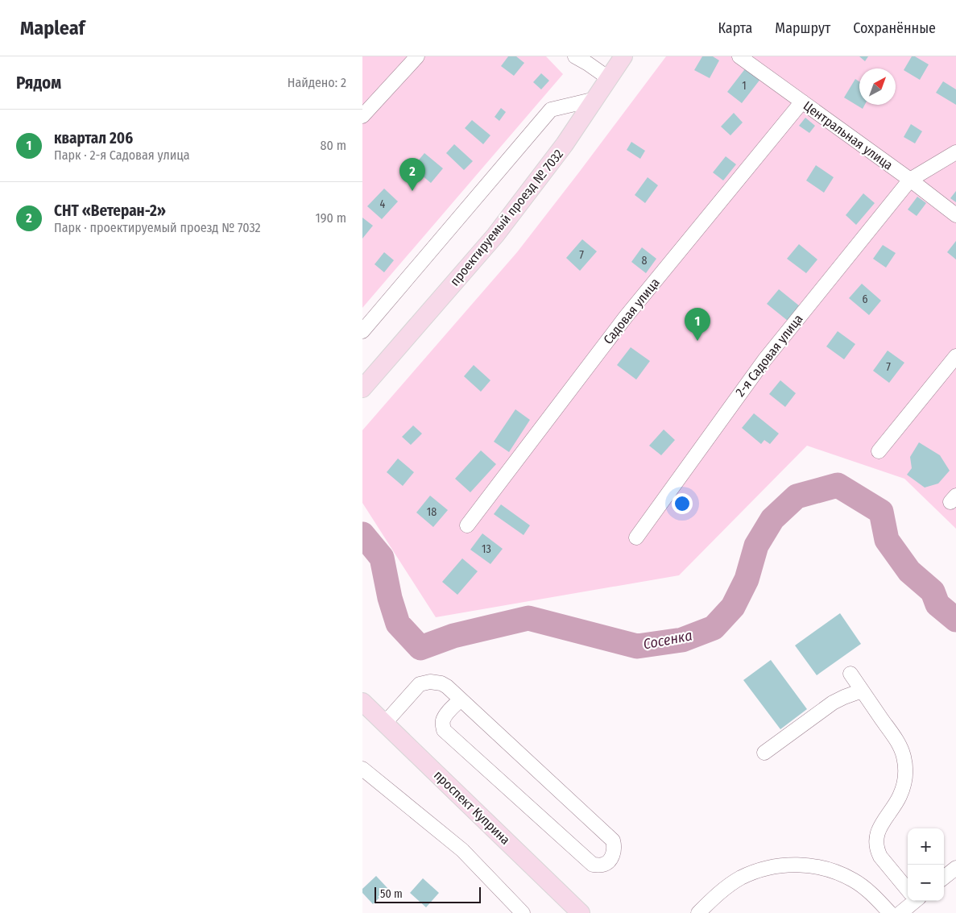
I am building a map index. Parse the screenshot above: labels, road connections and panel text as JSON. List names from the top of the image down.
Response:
{
  "streets": {
    "main road": ["проектируемый проезд № 7032", "проспект Куприна"],
    "street": ["Центральная улица", "Садовая улица", "2-я Садовая улица"]
  },
  "crossings": [
    ["Центральная улица", "Садовая улица"],
    ["Центральная улица", "2-я Садовая улица"]
  ],
  "water": ["Сосенка"],
  "house_numbers": [
    "1",
    "4",
    "7",
    "8",
    "6",
    "7",
    "18",
    "13"
  ],
  "scale_bar": "50 m",
  "north": "top right",
  "page": {
    "header": "Mapleaf",
    "nav": ["Карта", "Маршрут", "Сохранённые"],
    "heading": ["Рядом", "Найдено: 2"],
    "list": [
      {
        "mark": "1",
        "name": "квартал 206",
        "note": "Парк · 2-я Садовая улица",
        "value": "80 m"
      },
      {
        "mark": "2",
        "name": "СНТ «Ветеран-2»",
        "note": "Парк · проектируемый проезд № 7032",
        "value": "190 m"
      }
    ],
    "pins": ["2", "1"],
    "map_buttons": ["+", "−"],
    "scale": "50 m"
  }
}
